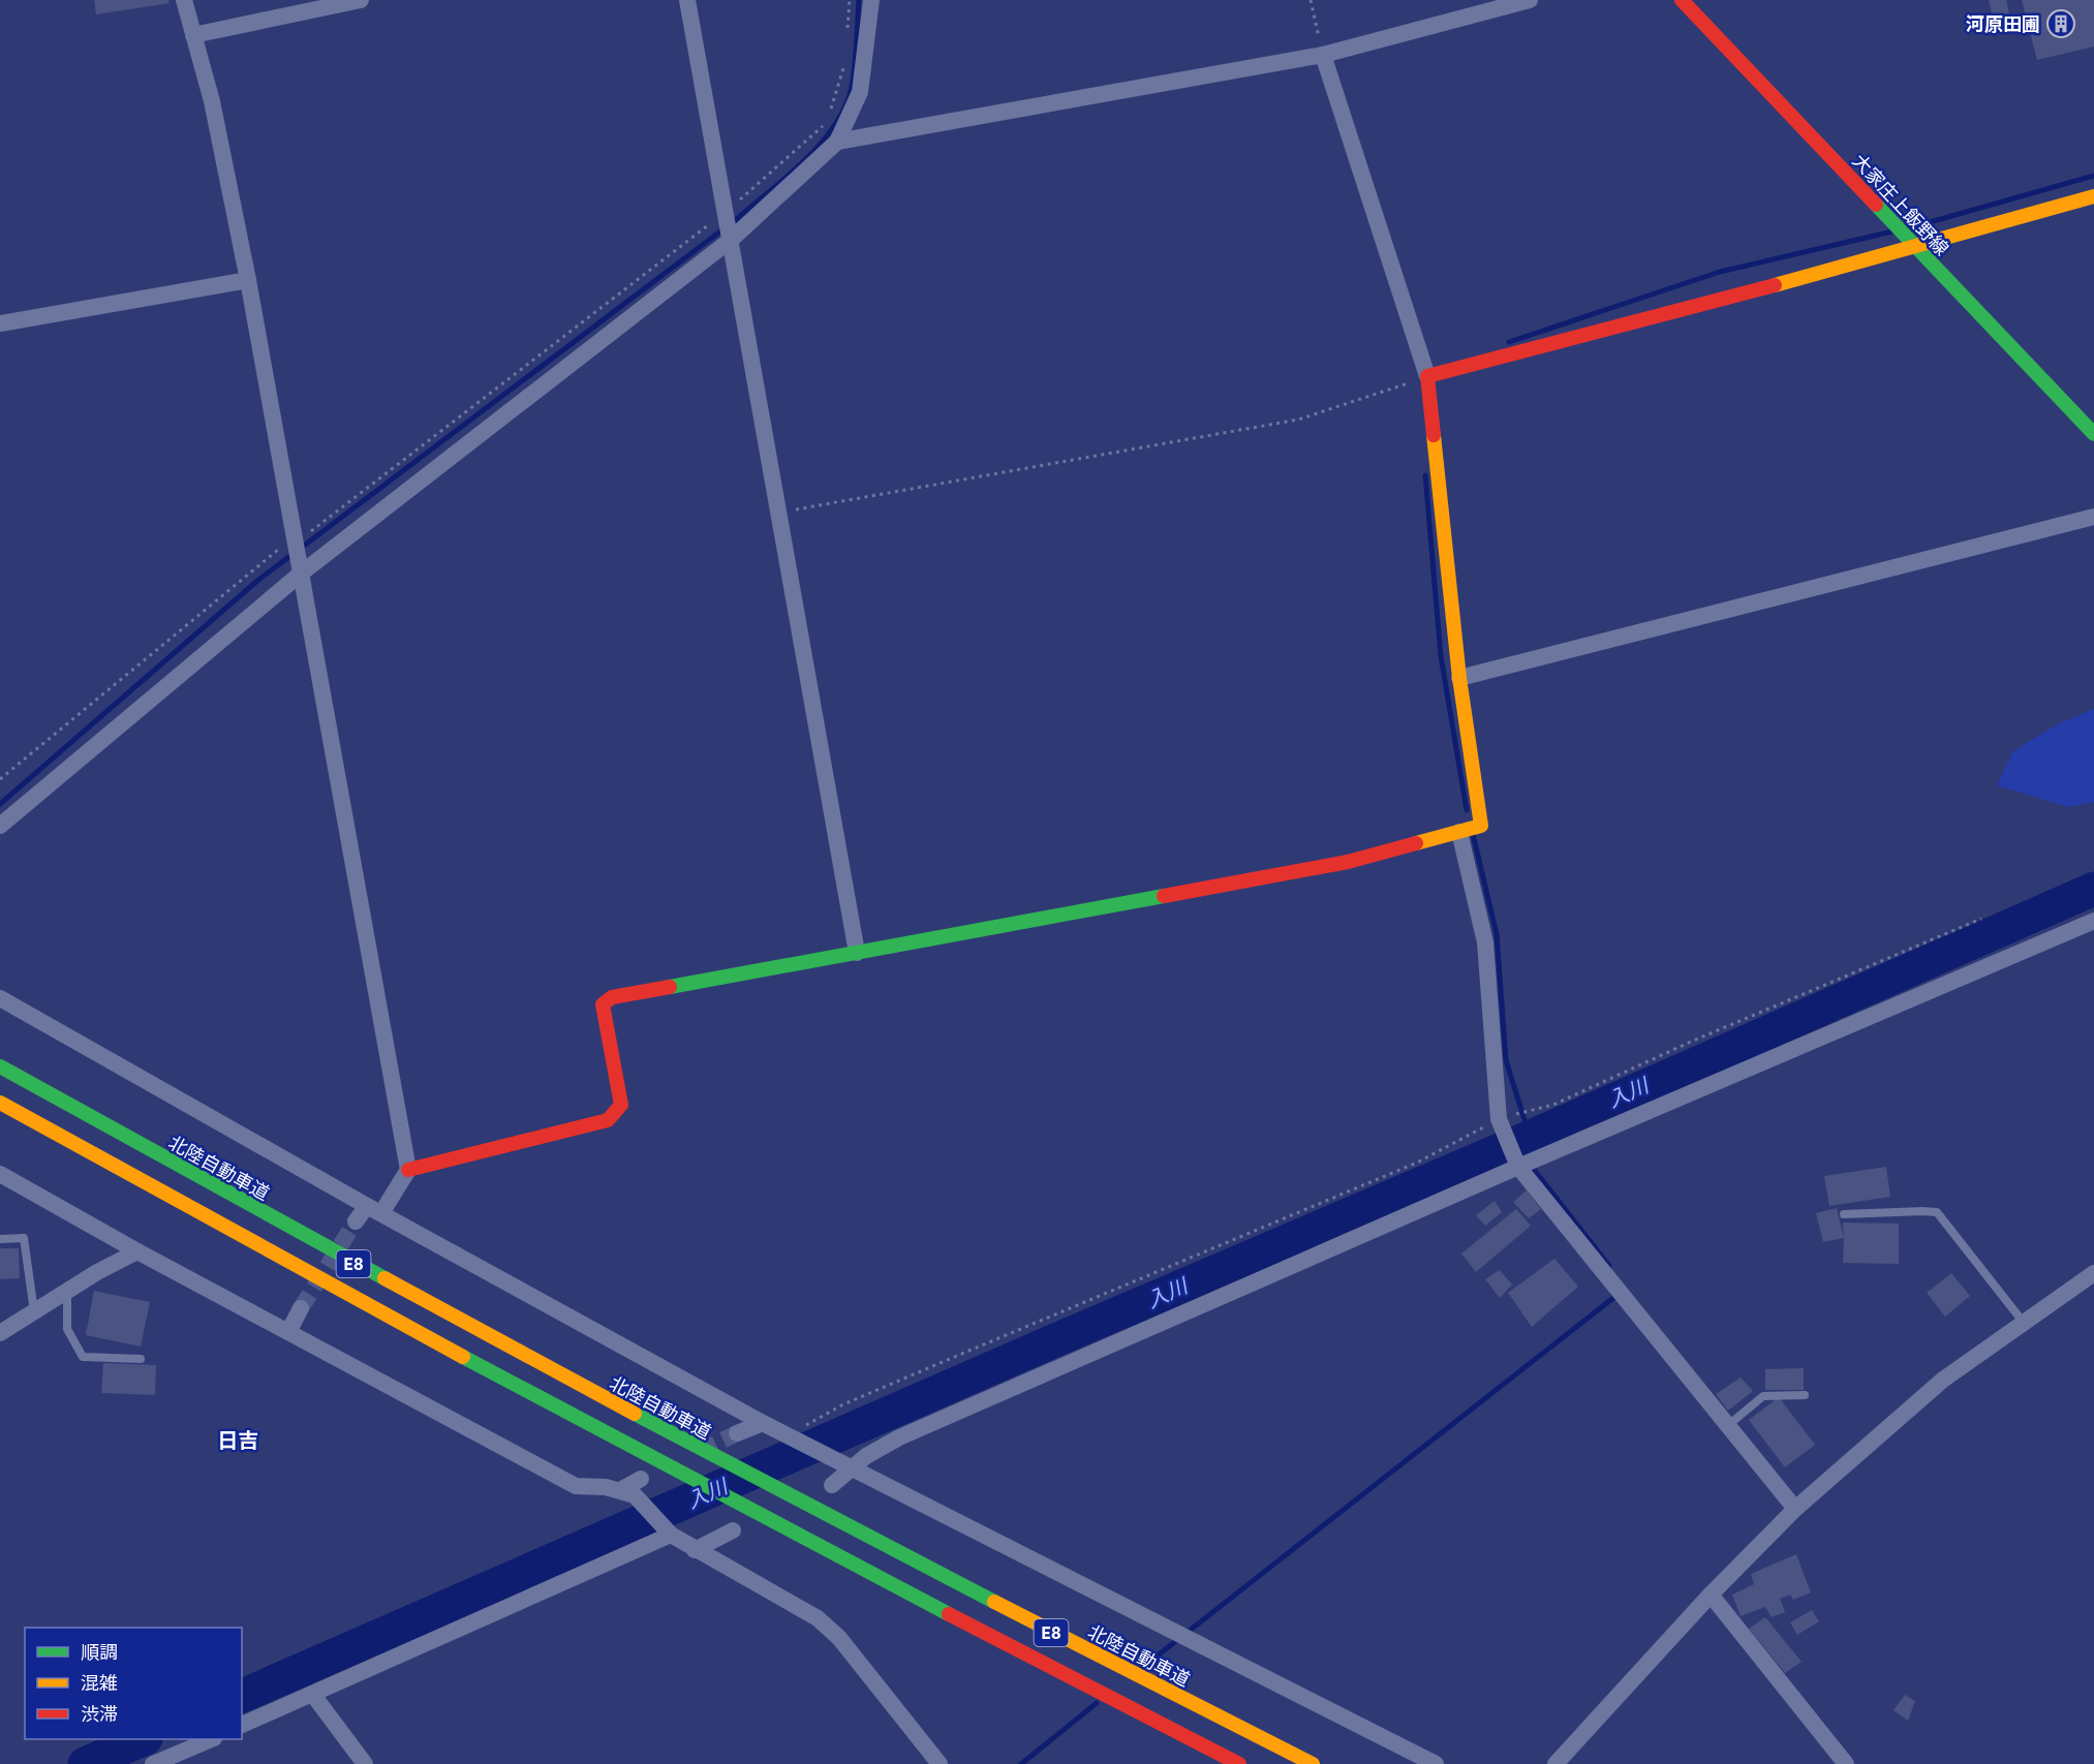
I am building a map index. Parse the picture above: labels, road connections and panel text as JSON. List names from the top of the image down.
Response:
{
  "streets": {
    "main road": ["大家庄上飯野線", "北陸自動車道", "E8"]
  },
  "districts": ["日吉"],
  "water": ["入川"],
  "places": {
    "building": ["河原田圃"]
  },
  "legend": ["順調", "混雑", "渋滞"]
}
